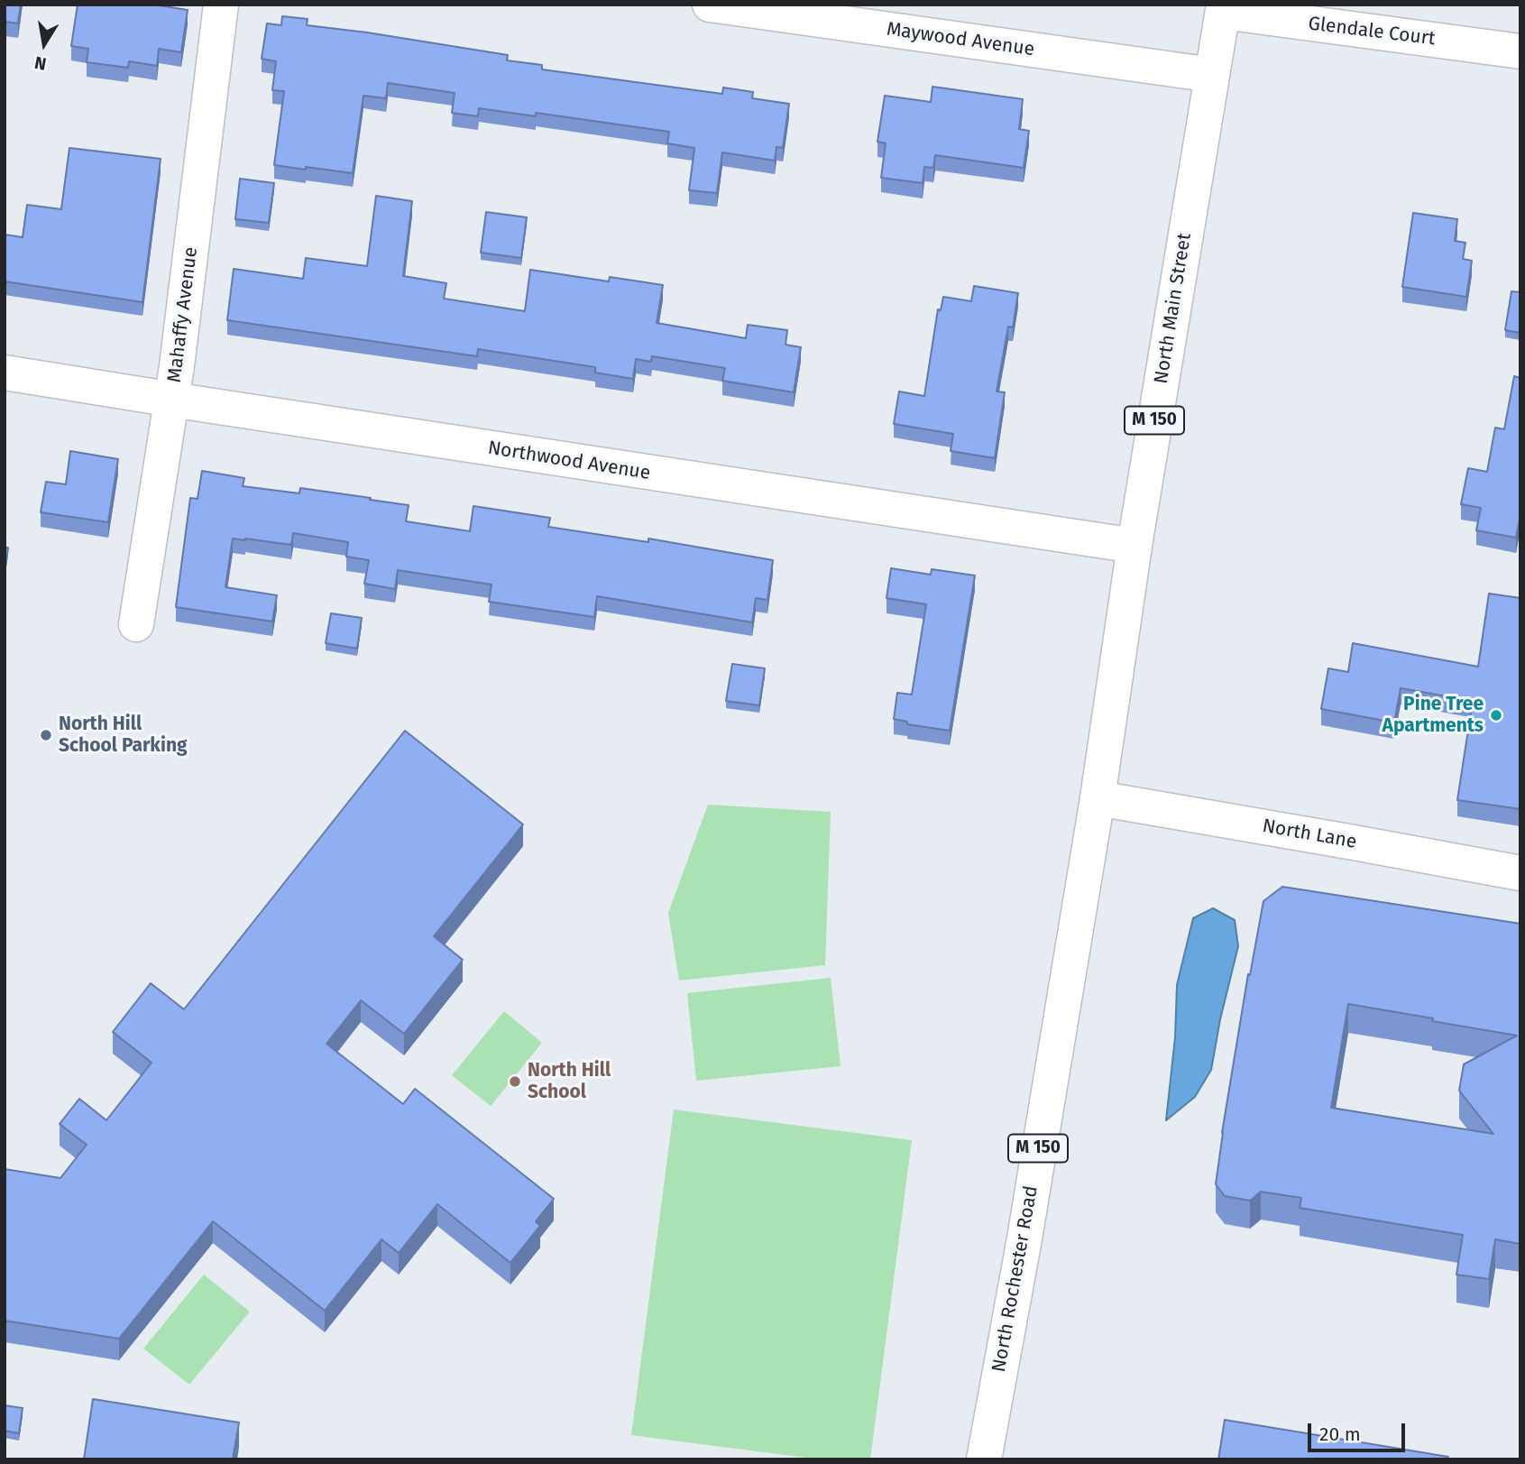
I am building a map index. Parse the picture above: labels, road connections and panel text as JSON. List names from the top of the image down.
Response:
{
  "streets": {
    "street": [
      "Glendale Court",
      "Maywood Avenue",
      "North Main Street",
      "Mahaffy Avenue",
      "M 150",
      "Northwood Avenue",
      "North Lane",
      "North Rochester Road"
    ]
  },
  "crossings": [
    ["Glendale Court", "North Main Street"],
    ["Maywood Avenue", "North Main Street"],
    ["North Main Street", "Northwood Avenue"],
    ["North Main Street", "North Lane"],
    ["North Main Street", "North Rochester Road"],
    ["Mahaffy Avenue", "Northwood Avenue"]
  ],
  "places": ["Pine Tree Apartments", "North Hill School Parking", "North Hill School"],
  "scale_bar": "20 m",
  "north": "bottom"
}
